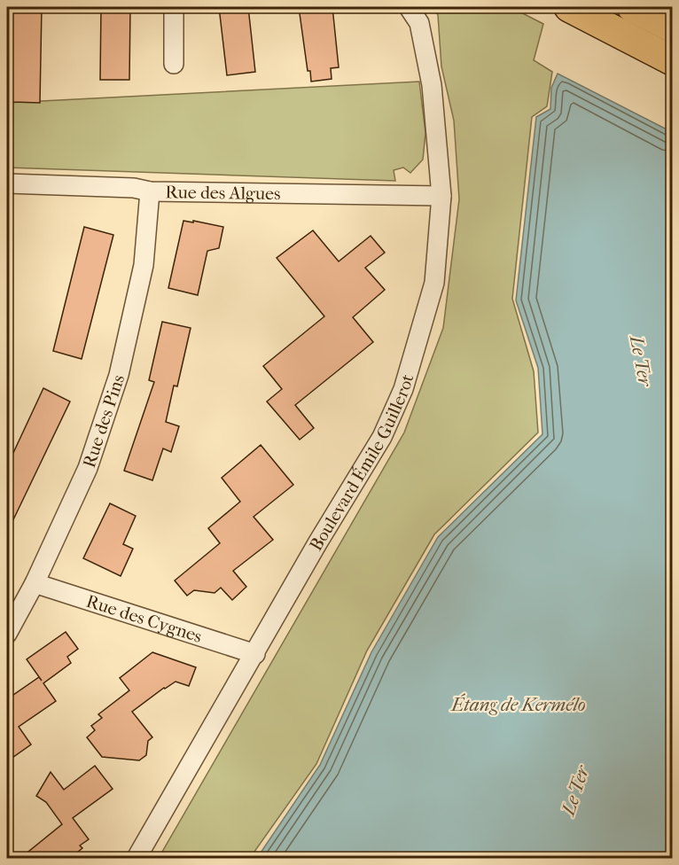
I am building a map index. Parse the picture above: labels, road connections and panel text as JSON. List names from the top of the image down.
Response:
{
  "streets": {
    "street": [
      "Rue des Algues",
      "Rue des Pins",
      "Boulevard Émile Guillerot",
      "Rue des Cygnes"
    ]
  },
  "crossings": [
    ["Rue des Algues", "Rue des Pins"],
    ["Rue des Algues", "Boulevard Émile Guillerot"],
    ["Rue des Pins", "Rue des Cygnes"],
    ["Boulevard Émile Guillerot", "Rue des Cygnes"]
  ],
  "water": ["Le Ter", "Étang de Kermélo"]
}
